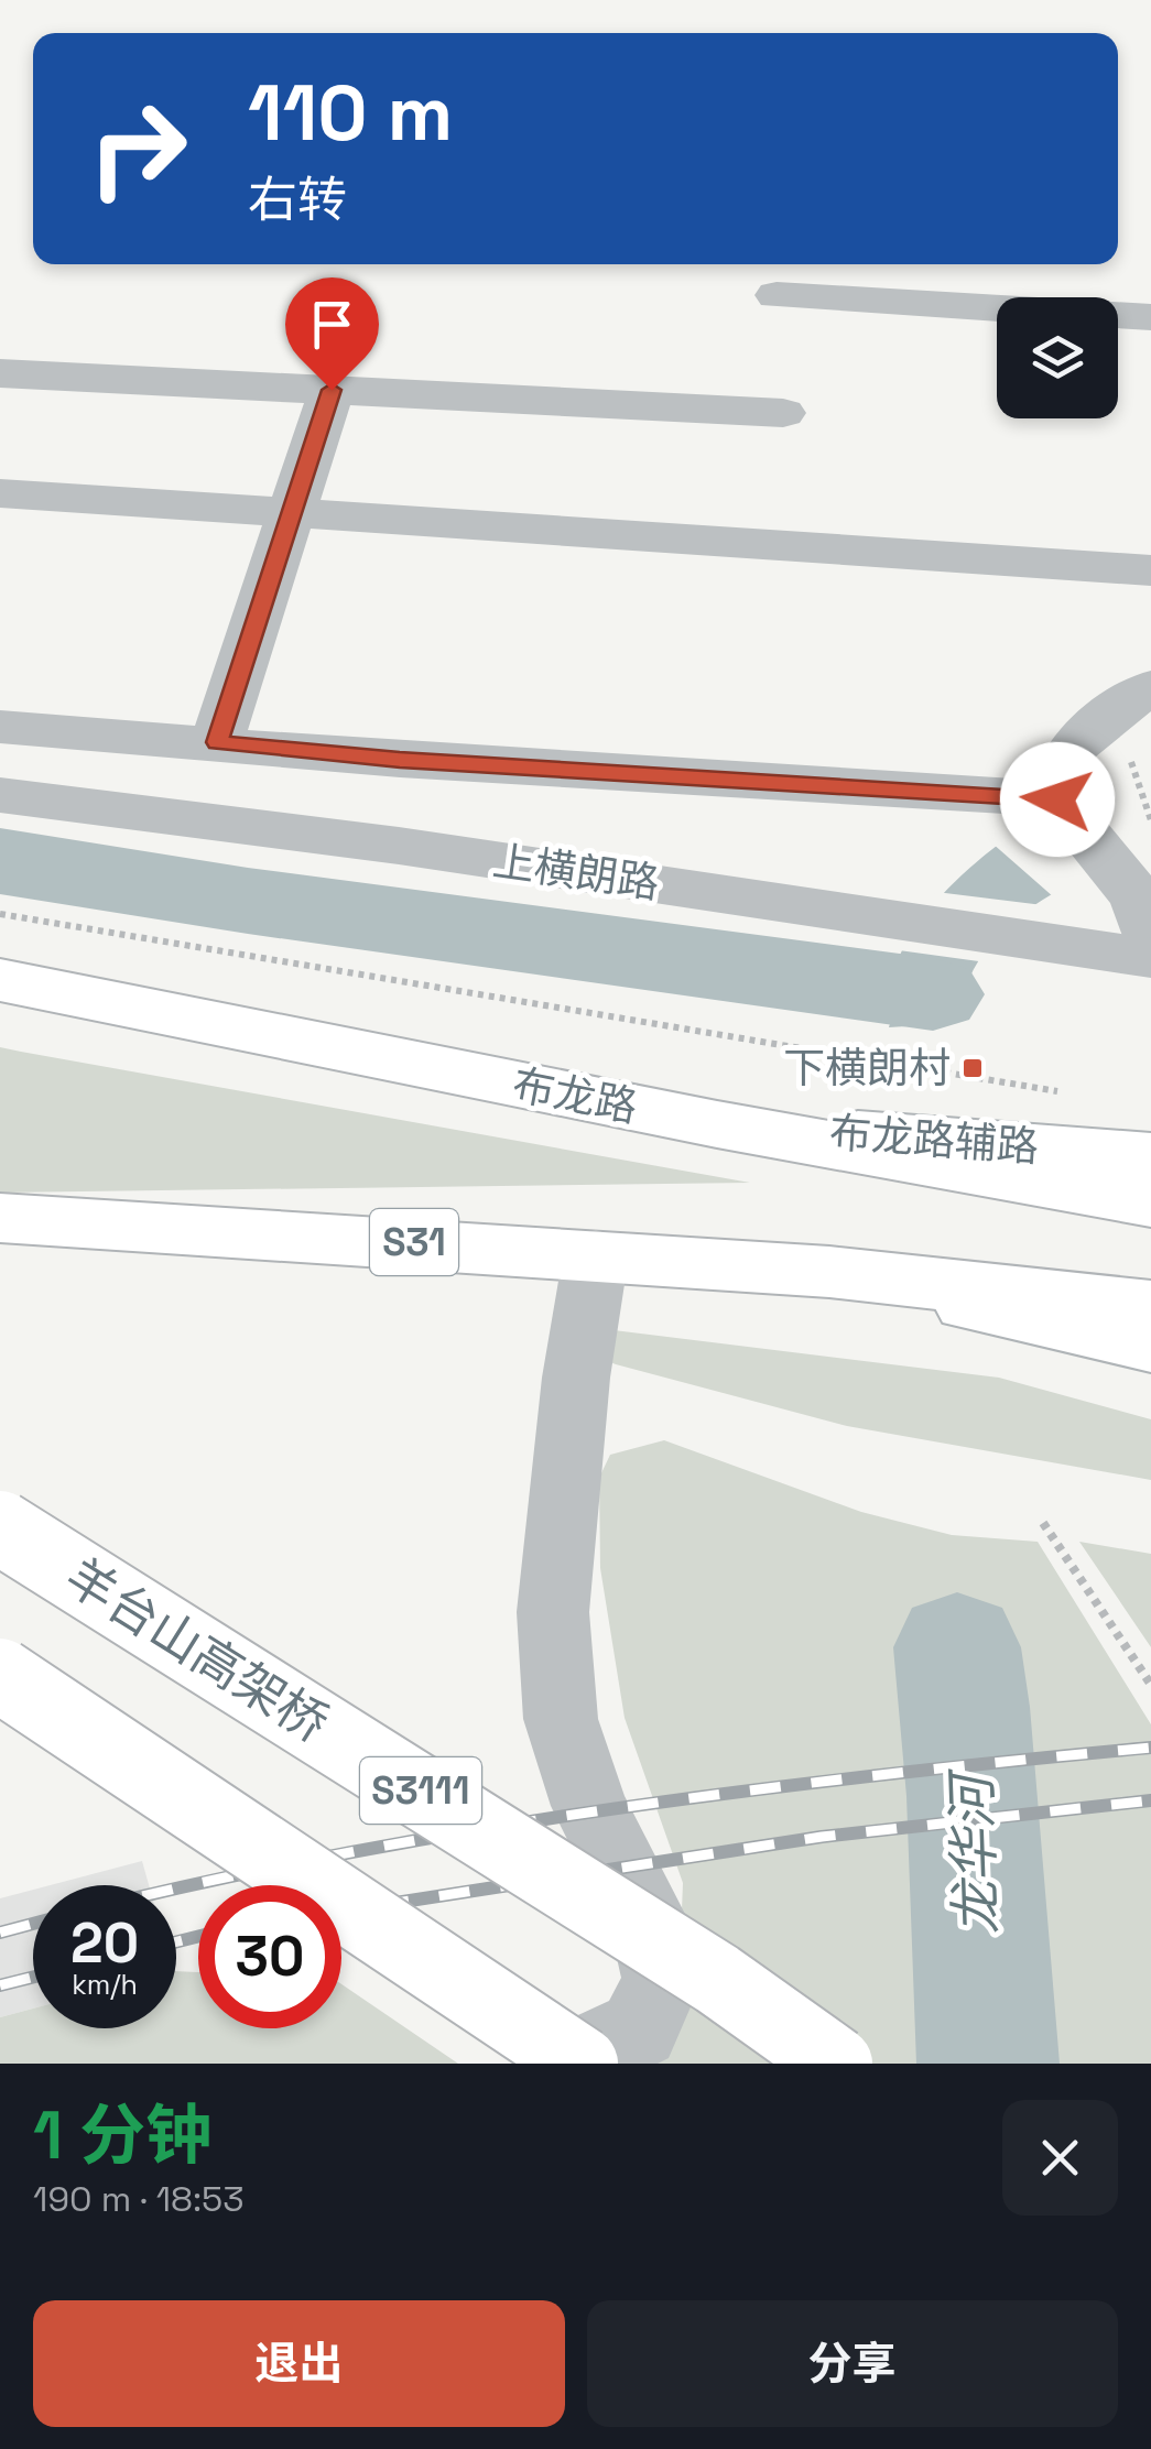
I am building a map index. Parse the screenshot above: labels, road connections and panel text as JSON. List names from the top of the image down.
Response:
{
  "streets": {
    "main road": [
      "布龙路",
      "布龙路辅路",
      "S31",
      "羊台山高架桥",
      "S3111"
    ],
    "street": ["上横朗路"]
  },
  "crossings": [
    ["布龙路", "布龙路辅路"]
  ],
  "water": ["龙华河"],
  "places": {
    "transit": ["下横朗村"]
  },
  "page": {
    "turn": ["110 m", "右转"],
    "speed": "20 km/h",
    "limit": "30",
    "heading": ["1 分钟", "190 m · 18:53"],
    "buttons": ["退出", "分享"]
  }
}
